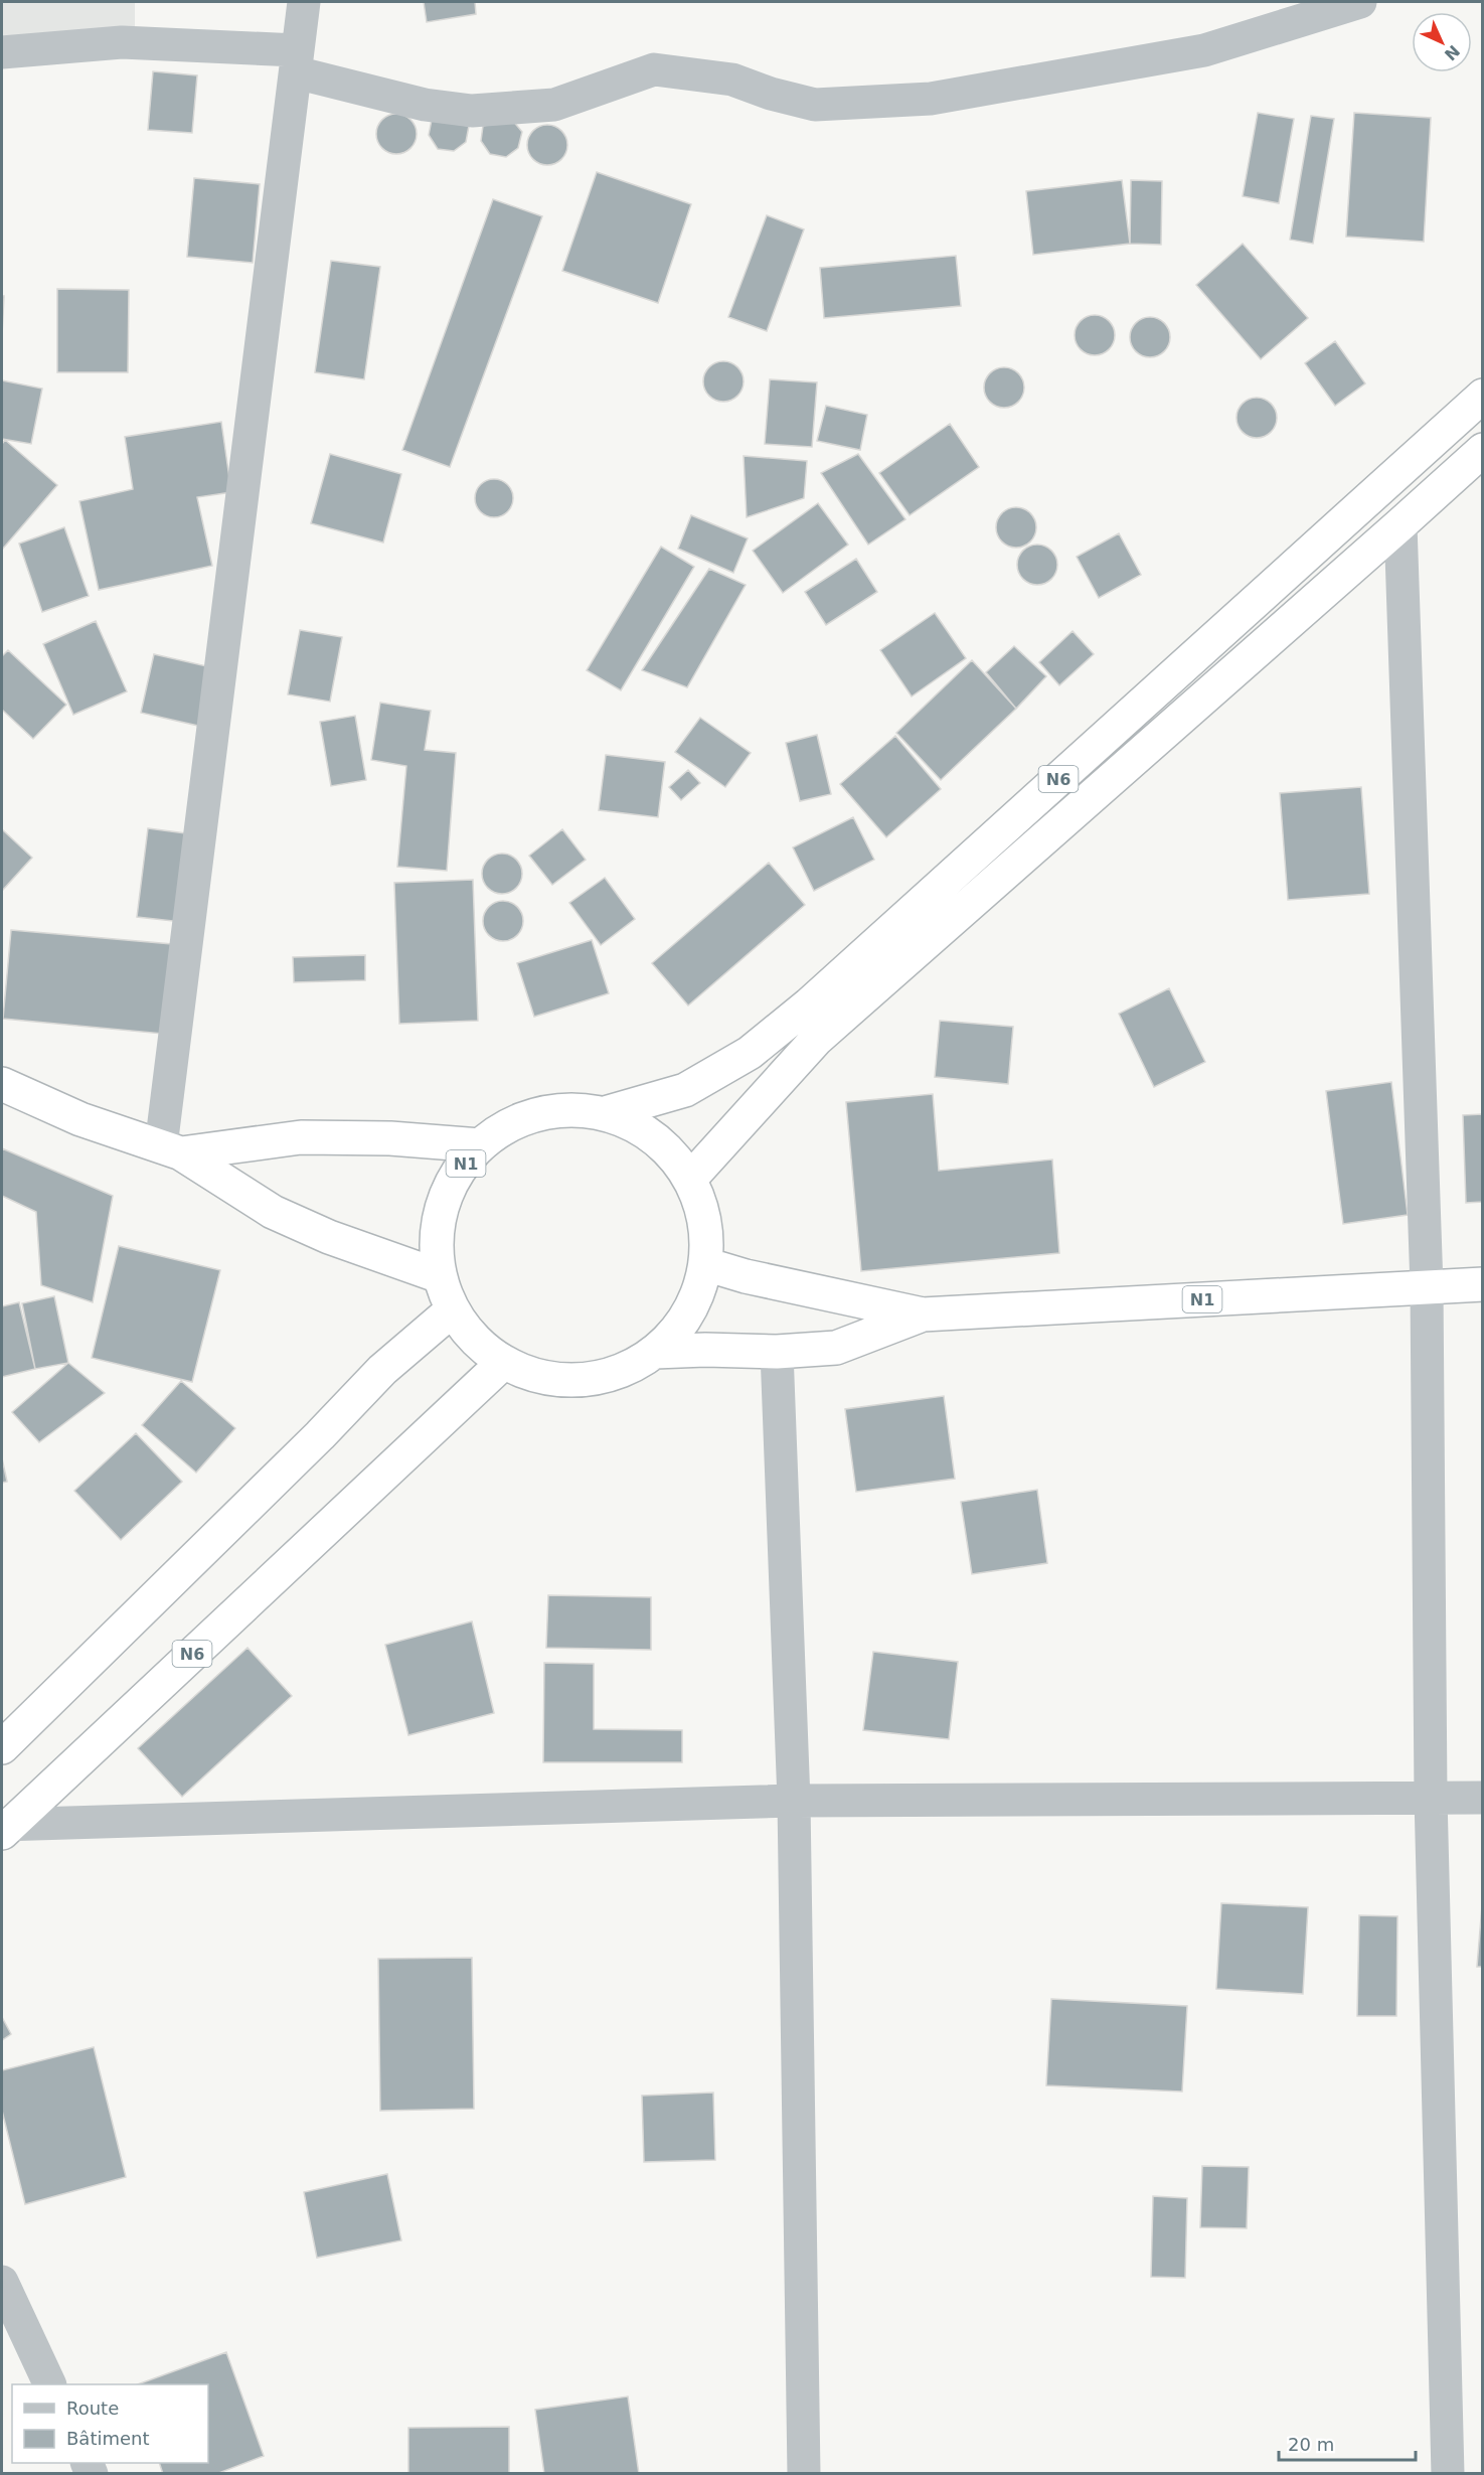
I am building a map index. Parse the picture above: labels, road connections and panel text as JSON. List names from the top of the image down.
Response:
{
  "streets": {
    "highway": ["N6", "N1"]
  },
  "crossings": [
    ["N6", "N1"]
  ],
  "legend": ["Route", "Bâtiment"],
  "scale_bar": "20 m",
  "north": "bottom right"
}
